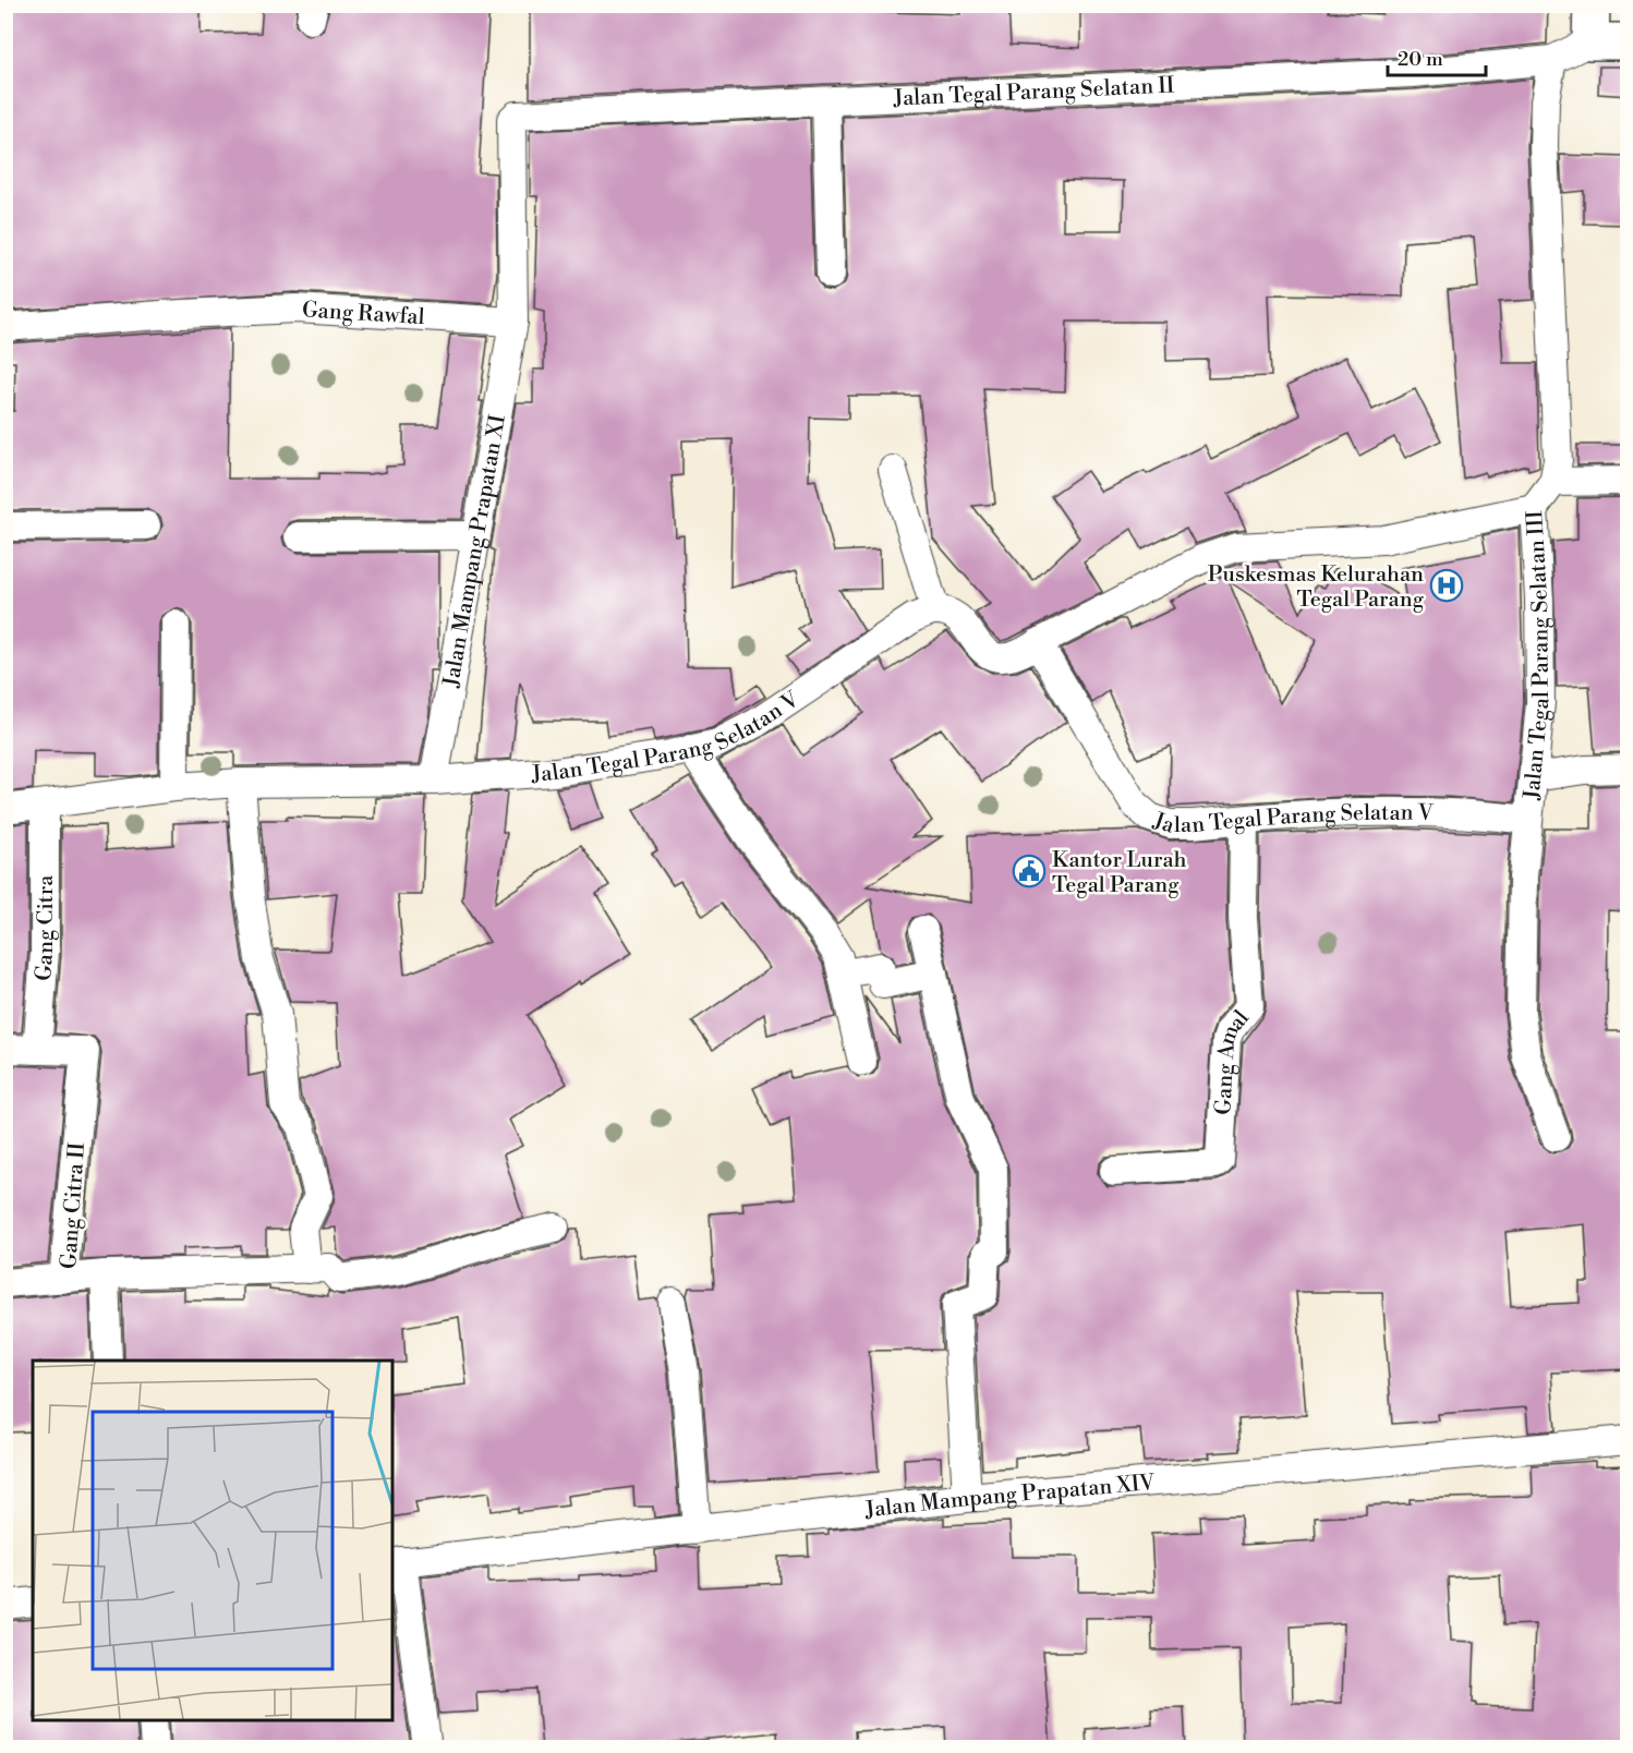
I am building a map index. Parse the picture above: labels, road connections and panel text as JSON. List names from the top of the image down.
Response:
{
  "streets": {
    "street": [
      "Jalan Tegal Parang Selatan II",
      "Gang Rawfal",
      "Jalan Mampang Prapatan XI",
      "Jalan Tegal Parang Selatan III",
      "Jalan Tegal Parang Selatan V",
      "Gang Citra",
      "Gang Amal",
      "Gang Citra II",
      "Jalan Mampang Prapatan XIV"
    ]
  },
  "crossings": [
    ["Jalan Tegal Parang Selatan II", "Gang Rawfal"],
    ["Jalan Tegal Parang Selatan II", "Jalan Mampang Prapatan XI"],
    ["Jalan Tegal Parang Selatan II", "Jalan Tegal Parang Selatan III"],
    ["Gang Rawfal", "Jalan Mampang Prapatan XI"],
    ["Jalan Mampang Prapatan XI", "Jalan Tegal Parang Selatan V"],
    ["Jalan Tegal Parang Selatan III", "Jalan Tegal Parang Selatan V"],
    ["Jalan Tegal Parang Selatan V", "Gang Amal"],
    ["Gang Citra", "Gang Citra II"]
  ],
  "places": {
    "hospital": ["Puskesmas Kelurahan Tegal Parang"],
    "public building": ["Kantor Lurah Tegal Parang"]
  },
  "scale_bar": "20 m"
}
